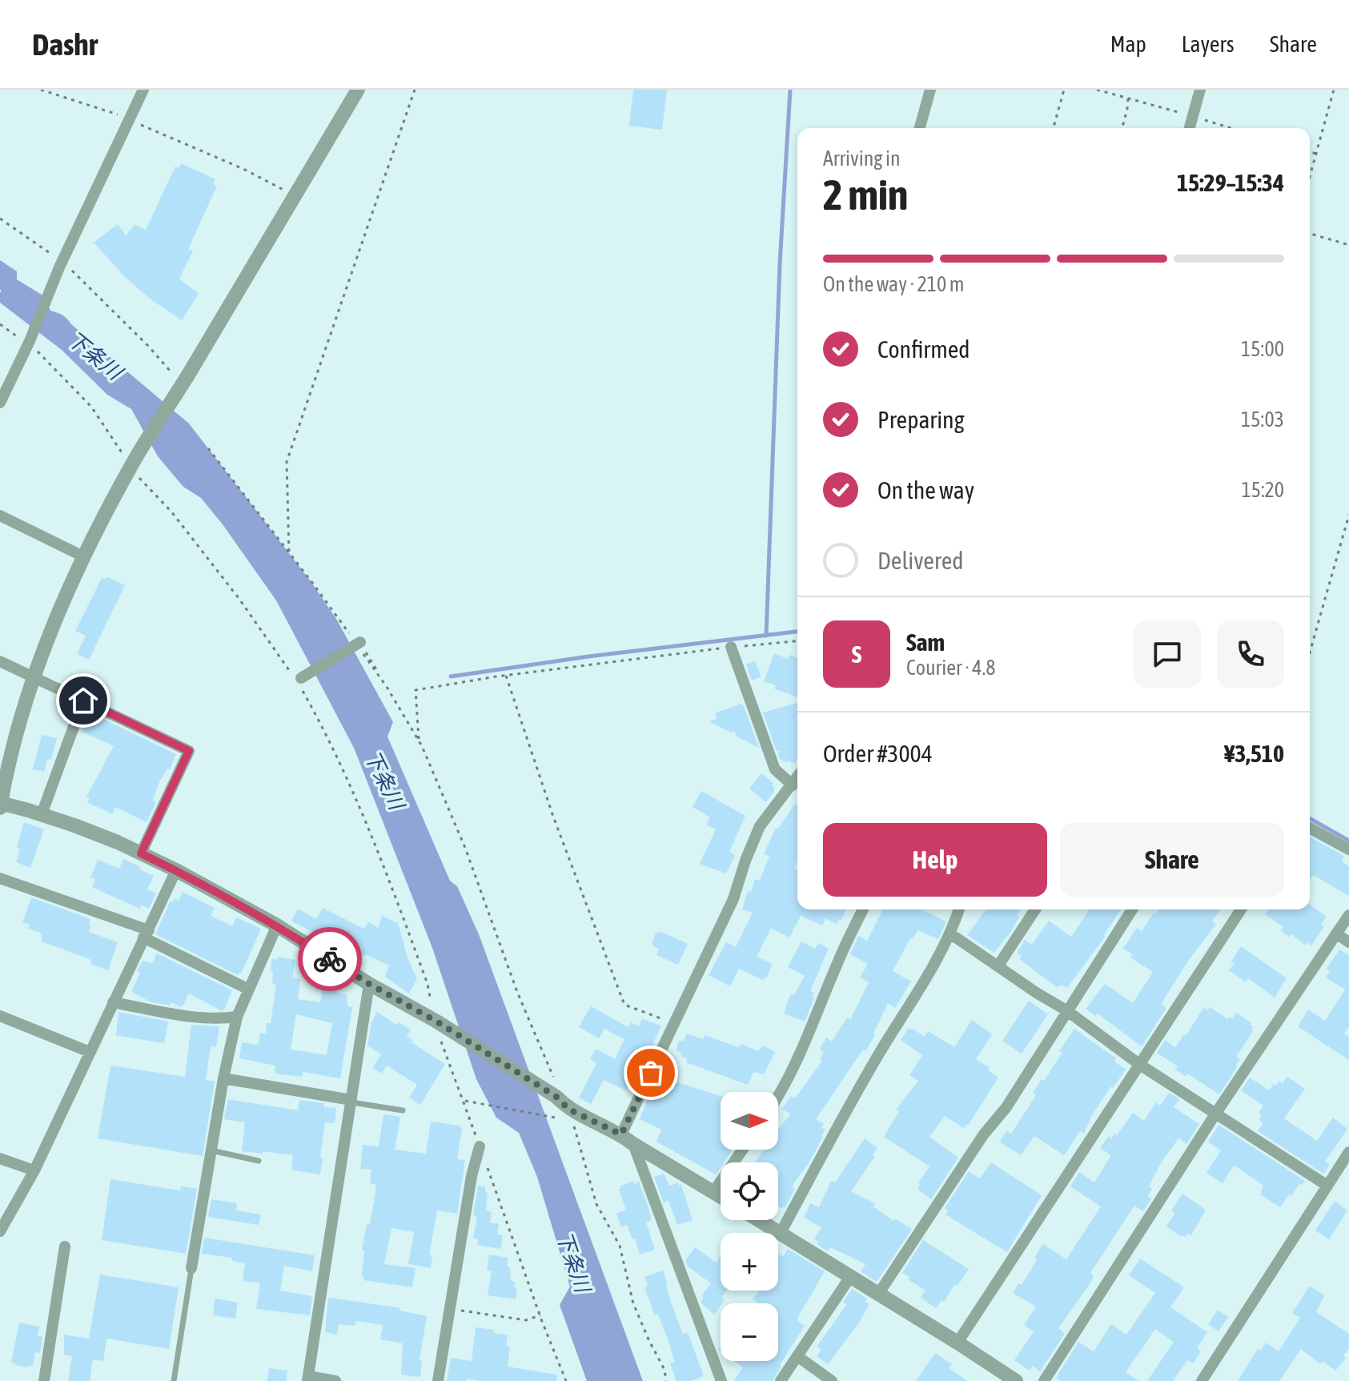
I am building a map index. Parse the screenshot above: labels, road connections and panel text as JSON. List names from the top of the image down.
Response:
{
  "water": ["下条川"],
  "north": "right",
  "page": {
    "header": "Dashr",
    "nav": ["Map", "Layers", "Share"],
    "heading": ["2 min", "Arriving in", "15:29–15:34"],
    "panel": [
      "Sam",
      "Courier · 4.8",
      "Order #3004",
      "¥3,510"
    ],
    "bar": "On the way · 210 m",
    "list": [
      ["Confirmed", "15:00"],
      ["Preparing", "15:03"],
      ["On the way", "15:20"],
      "Delivered"
    ],
    "round": "S",
    "buttons": ["Help", "Share"],
    "map_buttons": ["+", "−"]
  }
}
